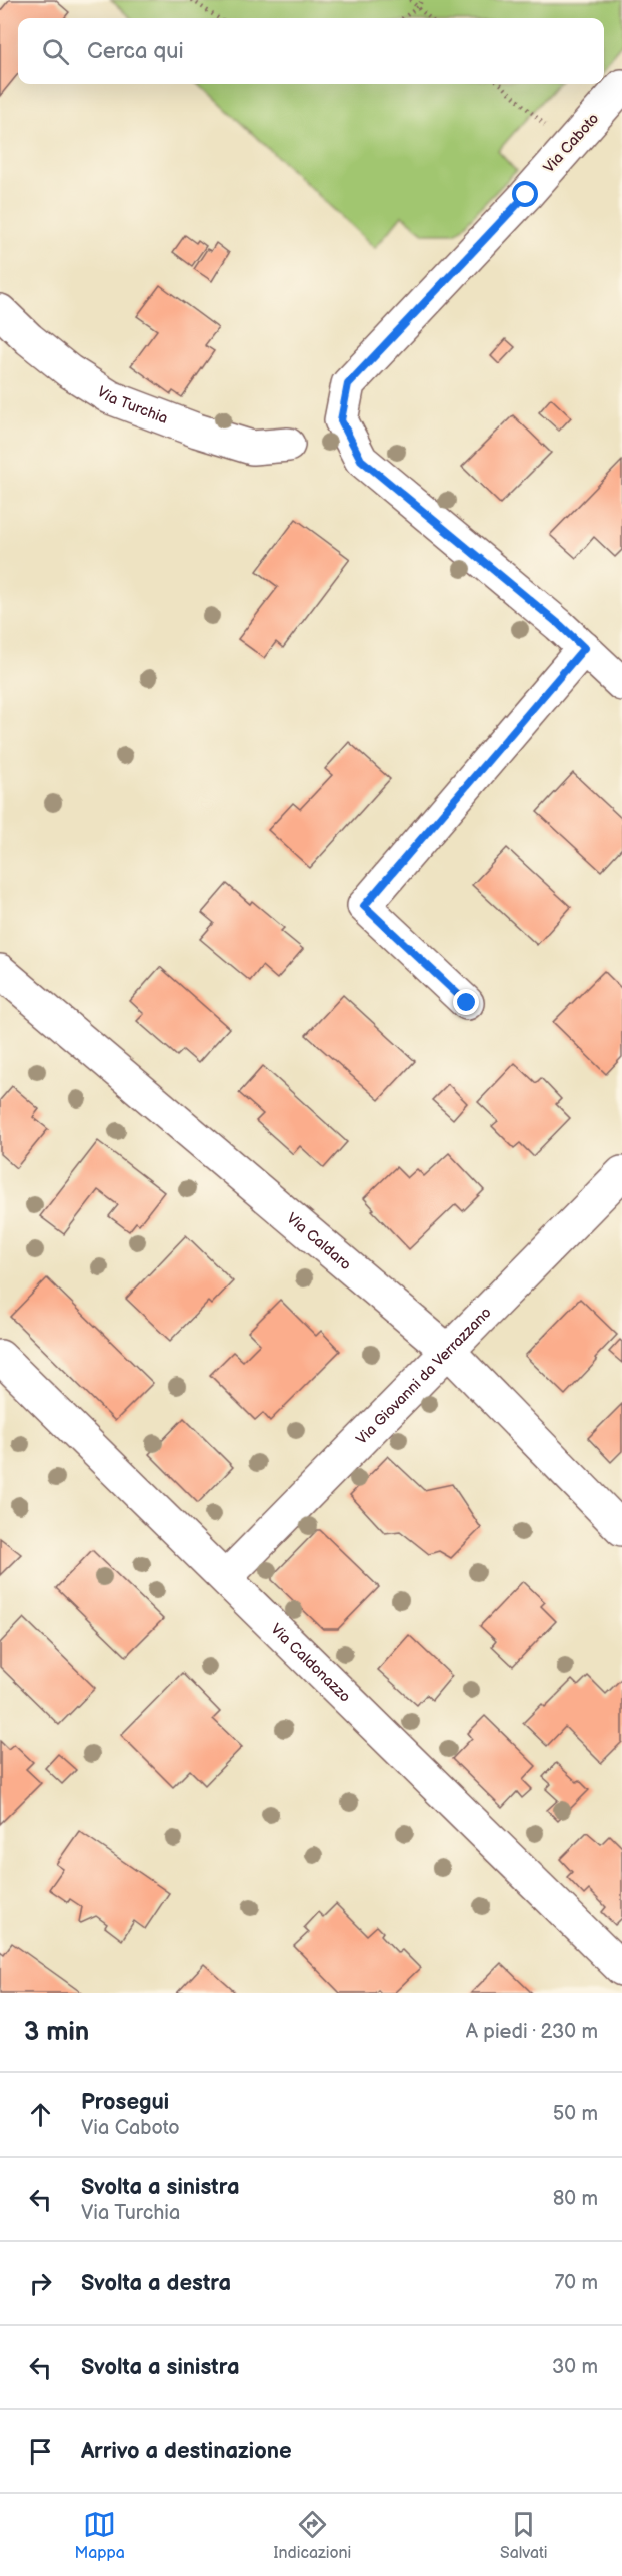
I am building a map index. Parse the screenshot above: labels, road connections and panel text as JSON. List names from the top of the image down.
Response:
{
  "streets": {
    "street": [
      "Via Caboto",
      "Via Turchia",
      "Via Caldaro",
      "Via Giovanni da Verrazzano",
      "Via Caldonazzo"
    ]
  },
  "crossings": [
    ["Via Caldaro", "Via Giovanni da Verrazzano"],
    ["Via Giovanni da Verrazzano", "Via Caldonazzo"]
  ],
  "page": {
    "search": "Cerca qui",
    "heading": ["3 min", "A piedi · 230 m"],
    "list": [
      ["Prosegui", "Via Caboto", "50 m"],
      ["Svolta a sinistra", "Via Turchia", "80 m"],
      ["Svolta a destra", "70 m"],
      ["Svolta a sinistra", "30 m"],
      "Arrivo a destinazione"
    ],
    "nav": ["Mappa", "Indicazioni", "Salvati"]
  }
}
